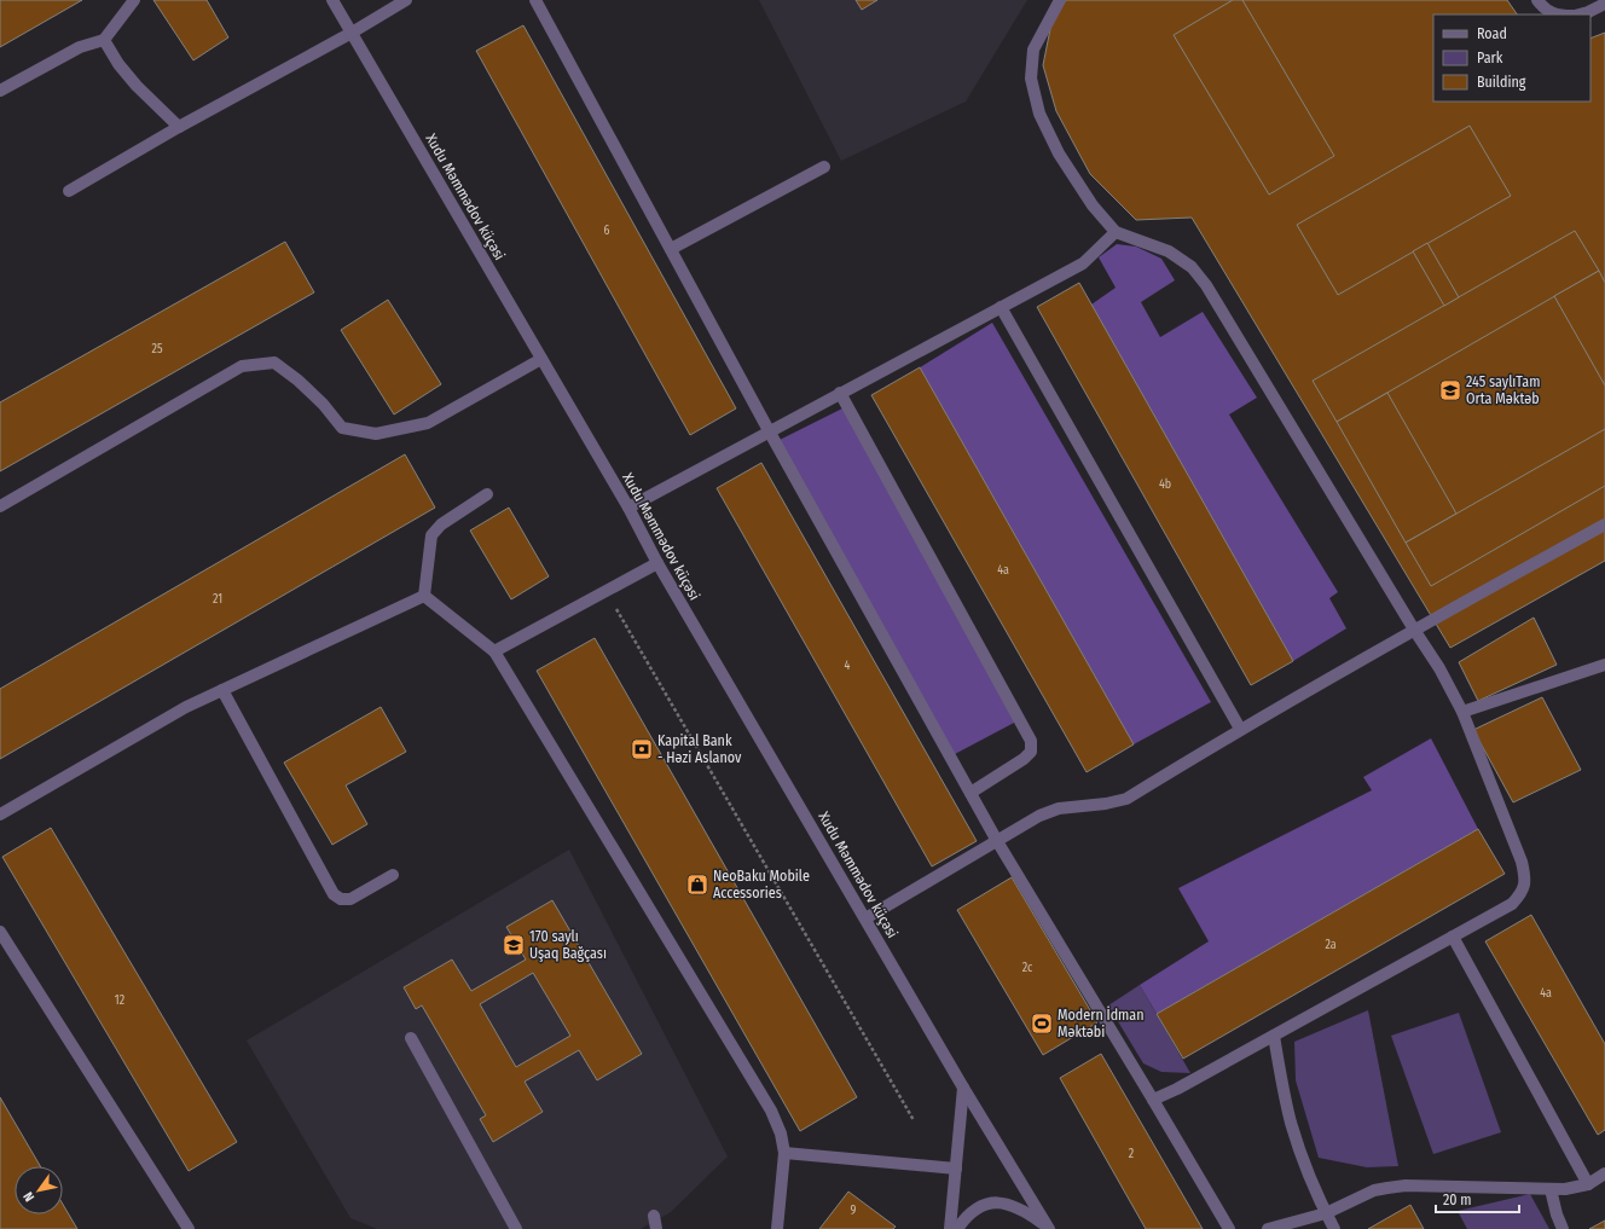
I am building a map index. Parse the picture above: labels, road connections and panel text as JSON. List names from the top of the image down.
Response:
{
  "streets": {
    "street": ["Xudu Məmmədov küçəsi"]
  },
  "places": {
    "school or university": ["245 saylıTam Orta Məktəb", "170 saylı Uşaq Bağçası"],
    "bank": ["Kapital Bank - Həzi Aslanov"],
    "shop": ["NeoBaku Mobile Accessories"],
    "sports": ["Modern İdman Məktəbi"]
  },
  "house_numbers": [
    "6",
    "25",
    "4b",
    "4a",
    "21",
    "4",
    "2a",
    "2c",
    "4a",
    "12",
    "2",
    "9"
  ],
  "legend": ["Road", "Park", "Building"],
  "scale_bar": "20 m",
  "north": "bottom left"
}
